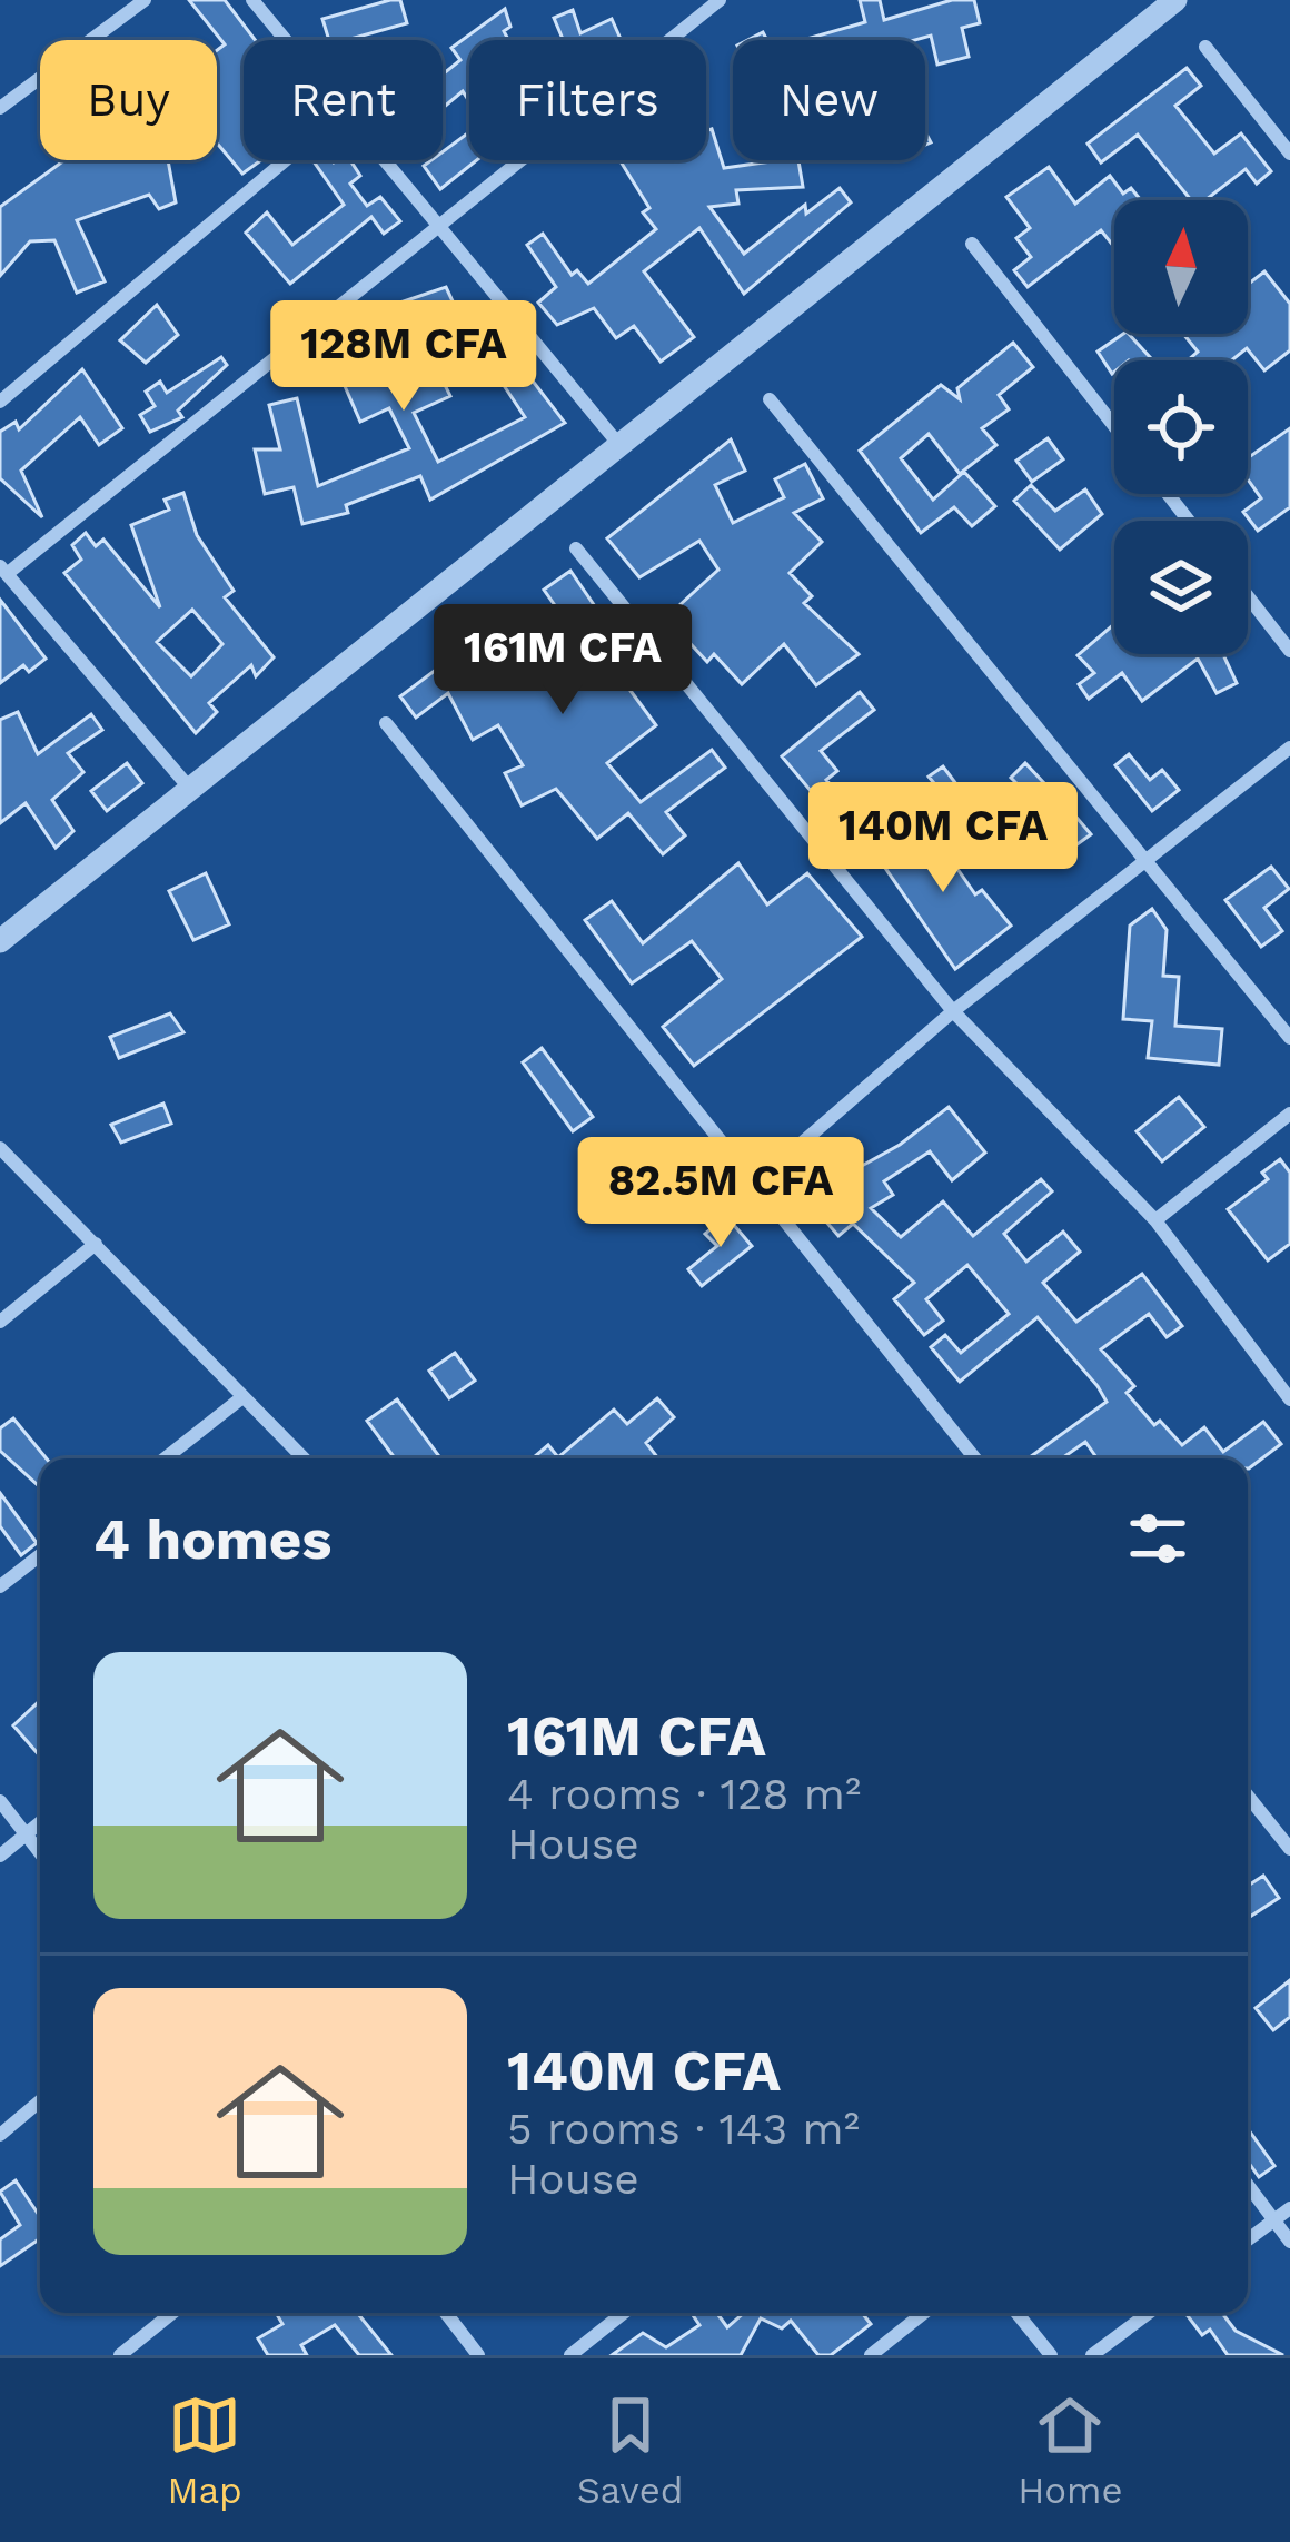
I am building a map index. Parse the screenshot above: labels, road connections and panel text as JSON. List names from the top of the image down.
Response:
{
  "north": "top",
  "page": {
    "chip": [
      "Buy",
      "Rent",
      "Filters",
      "New"
    ],
    "price": [
      "128M CFA",
      "161M CFA",
      "140M CFA",
      "82.5M CFA"
    ],
    "heading": "4 homes",
    "list": [
      {
        "name": "161M CFA",
        "note": "4 rooms · 128 m² · House"
      },
      {
        "name": "140M CFA",
        "note": "5 rooms · 143 m² · House"
      }
    ],
    "tabs": ["Map", "Saved", "Home"]
  }
}
